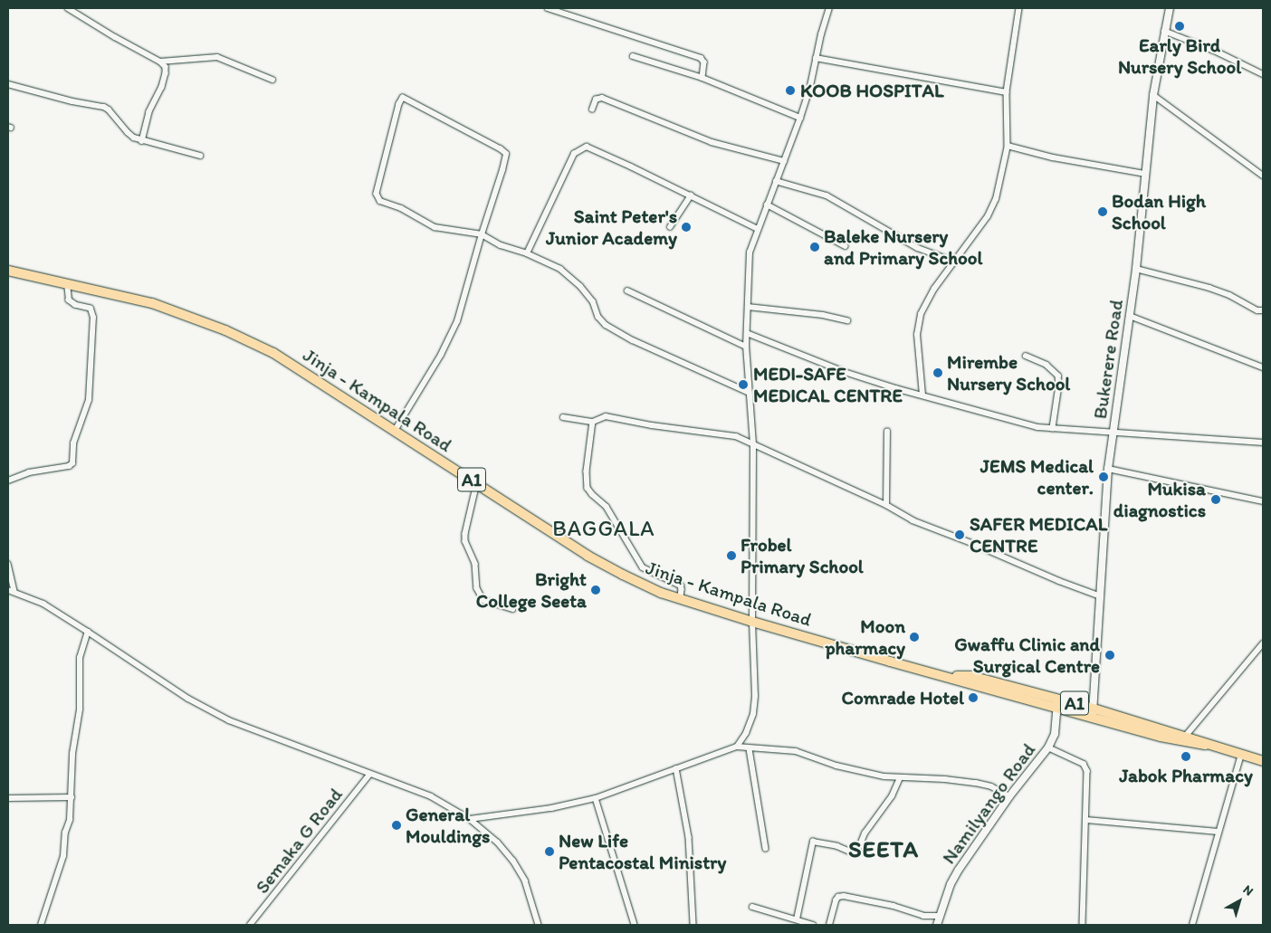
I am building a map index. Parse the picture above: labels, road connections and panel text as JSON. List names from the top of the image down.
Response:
{
  "streets": {
    "highway": ["Jinja - Kampala Road", "A1"],
    "main road": ["Bukerere Road", "Namilyango Road"],
    "street": ["Semaka G Road"]
  },
  "crossings": [
    ["Bukerere Road", "Jinja - Kampala Road"],
    ["Jinja - Kampala Road", "Namilyango Road"]
  ],
  "districts": ["BAGGALA", "SEETA"],
  "places": [
    "Early Bird Nursery School",
    "KOOB HOSPITAL",
    "Bodan High School",
    "Saint Peter's Junior Academy",
    "Baleke Nursery and Primary School",
    "Mirembe Nursery School",
    "MEDI-SAFE MEDICAL CENTRE",
    "JEMS Medical center.",
    "Mukisa diagnostics",
    "SAFER MEDICAL CENTRE",
    "Frobel Primary School",
    "Bright College Seeta",
    "Moon pharmacy",
    "Gwaffu Clinic and Surgical Centre",
    "Comrade Hotel",
    "Jabok Pharmacy",
    "General Mouldings",
    "New Life Pentacostal Ministry"
  ],
  "north": "top right"
}
